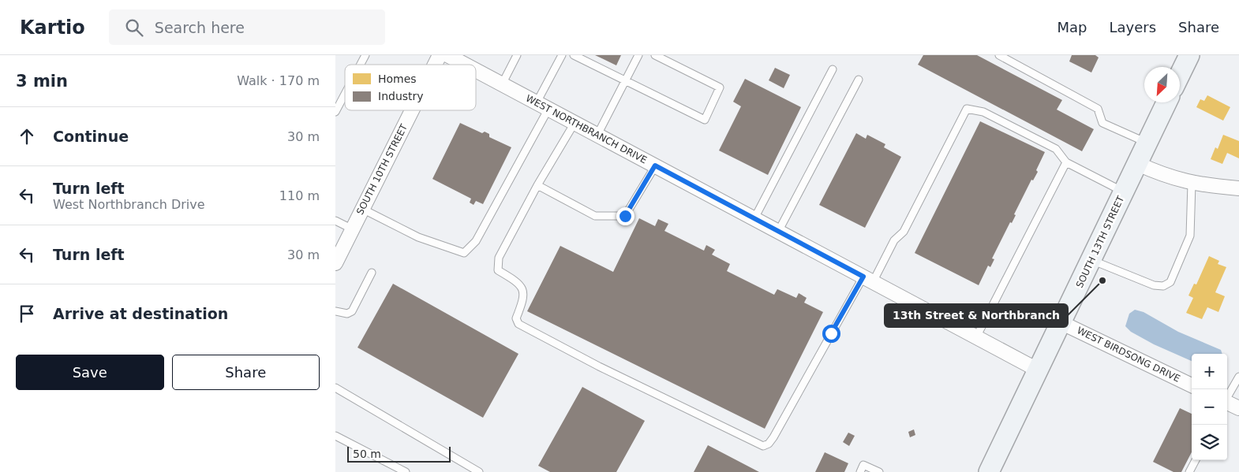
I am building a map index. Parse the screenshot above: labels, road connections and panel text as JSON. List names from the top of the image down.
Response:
{
  "streets": {
    "street": [
      "WEST NORTHBRANCH DRIVE",
      "SOUTH 10TH STREET",
      "SOUTH 13TH STREET",
      "WEST BIRDSONG DRIVE"
    ]
  },
  "crossings": [
    ["WEST NORTHBRANCH DRIVE", "SOUTH 13TH STREET"],
    ["SOUTH 13TH STREET", "WEST BIRDSONG DRIVE"]
  ],
  "places": ["13th Street & Northbranch"],
  "legend": ["Homes", "Industry"],
  "scale_bar": "50 m",
  "north": "bottom left",
  "page": {
    "header": "Kartio",
    "search": "Search here",
    "nav": ["Map", "Layers", "Share"],
    "heading": ["3 min", "Walk · 170 m"],
    "list": [
      ["Continue", "30 m"],
      ["Turn left", "West Northbranch Drive", "110 m"],
      ["Turn left", "30 m"],
      "Arrive at destination"
    ],
    "buttons": ["Save", "Share"],
    "map_buttons": ["+", "−"],
    "scale": "50 m"
  }
}
